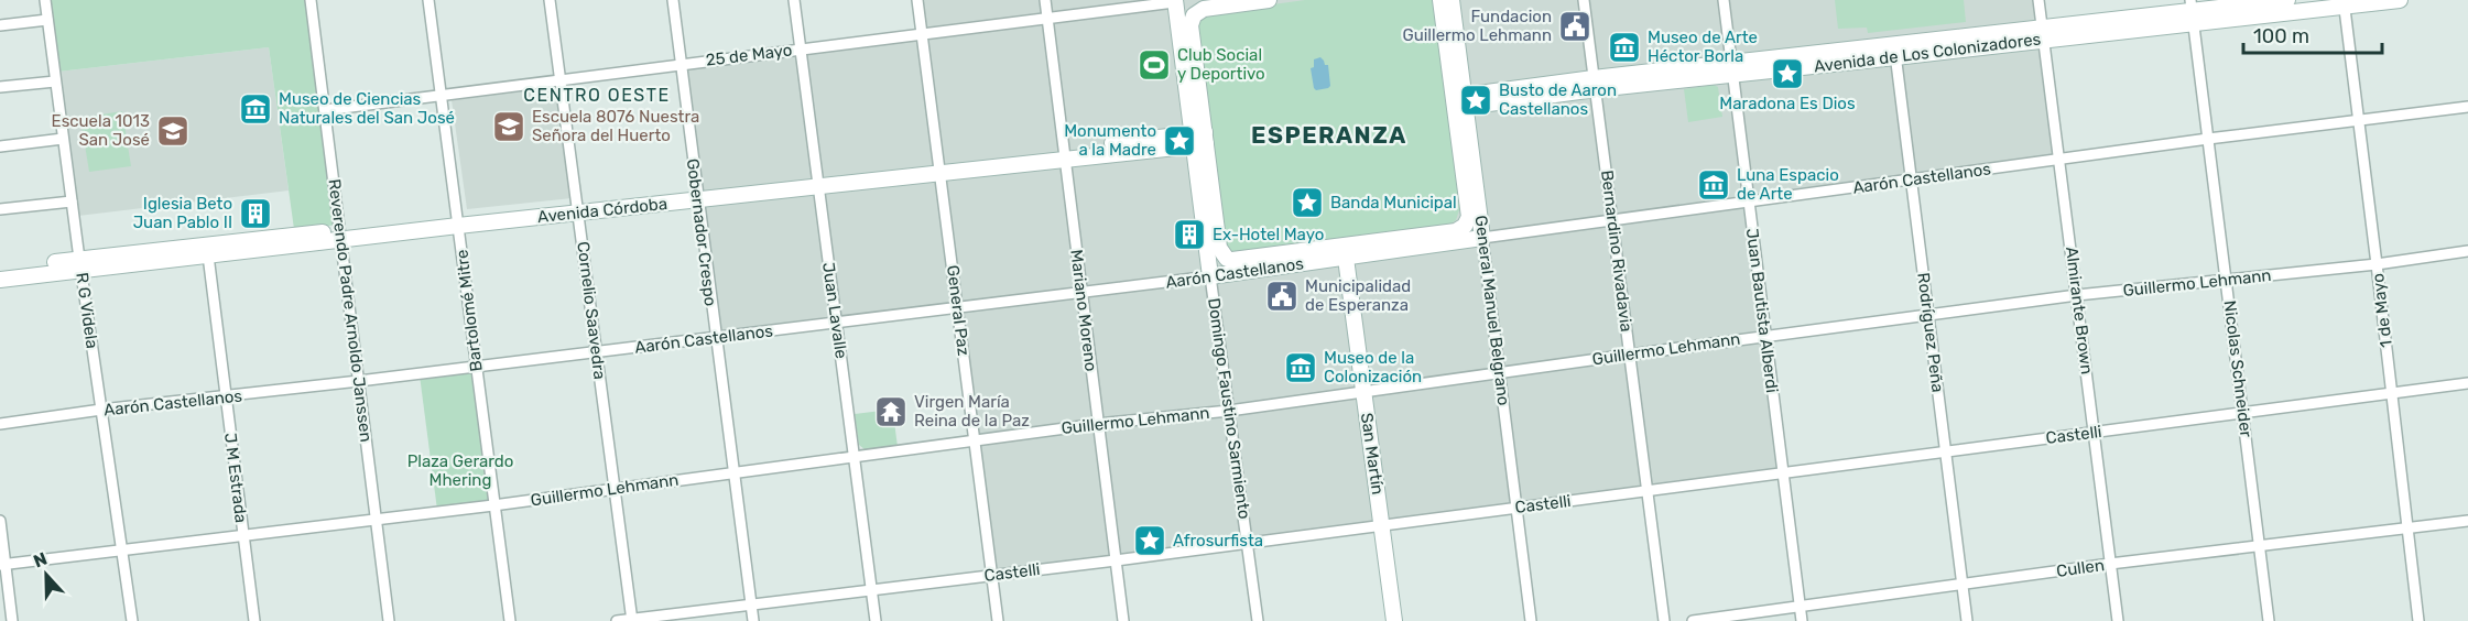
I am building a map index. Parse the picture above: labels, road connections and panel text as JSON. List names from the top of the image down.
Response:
{
  "streets": {
    "main road": [
      "Avenida de Los Colonizadores",
      "Aarón Castellanos",
      "Avenida Córdoba",
      "General Manuel Belgrano",
      "Domingo Faustino Sarmiento",
      "San Martín"
    ],
    "street": [
      "25 de Mayo",
      "Gobernador Crespo",
      "Bernardino Rivadavia",
      "Guillermo Lehmann",
      "R G Videla",
      "Reverendo Padre Arnoldo Janssen",
      "Bartolomé Mitre",
      "Cornelio Saavedra",
      "Juan Lavalle",
      "General Paz",
      "Mariano Moreno",
      "Juan Bautista Alberdi",
      "Almirante Brown",
      "1 de Mayo",
      "Rodríguez Peña",
      "Nicolas Schneider",
      "Castelli",
      "J M Estrada",
      "Cullen"
    ]
  },
  "crossings": [
    ["Avenida de Los Colonizadores", "Bernardino Rivadavia"],
    ["Avenida de Los Colonizadores", "General Manuel Belgrano"],
    ["Avenida de Los Colonizadores", "Juan Bautista Alberdi"],
    ["Avenida de Los Colonizadores", "Almirante Brown"],
    ["Avenida de Los Colonizadores", "1 de Mayo"],
    ["Avenida de Los Colonizadores", "Rodríguez Peña"],
    ["Avenida de Los Colonizadores", "Nicolas Schneider"],
    ["25 de Mayo", "Gobernador Crespo"],
    ["25 de Mayo", "Reverendo Padre Arnoldo Janssen"],
    ["25 de Mayo", "Bartolomé Mitre"],
    ["25 de Mayo", "Cornelio Saavedra"],
    ["25 de Mayo", "Juan Lavalle"],
    ["25 de Mayo", "General Paz"],
    ["25 de Mayo", "Mariano Moreno"],
    ["25 de Mayo", "Domingo Faustino Sarmiento"],
    ["Aarón Castellanos", "Gobernador Crespo"],
    ["Aarón Castellanos", "Bernardino Rivadavia"],
    ["Aarón Castellanos", "R G Videla"],
    ["Aarón Castellanos", "Reverendo Padre Arnoldo Janssen"],
    ["Aarón Castellanos", "Bartolomé Mitre"],
    ["Aarón Castellanos", "Cornelio Saavedra"],
    ["Aarón Castellanos", "Juan Lavalle"],
    ["Aarón Castellanos", "General Paz"],
    ["Aarón Castellanos", "Mariano Moreno"],
    ["Aarón Castellanos", "General Manuel Belgrano"],
    ["Aarón Castellanos", "Juan Bautista Alberdi"],
    ["Aarón Castellanos", "Almirante Brown"],
    ["Aarón Castellanos", "1 de Mayo"],
    ["Aarón Castellanos", "Rodríguez Peña"],
    ["Aarón Castellanos", "Nicolas Schneider"],
    ["Aarón Castellanos", "Domingo Faustino Sarmiento"],
    ["Aarón Castellanos", "San Martín"],
    ["Aarón Castellanos", "J M Estrada"],
    ["Avenida Córdoba", "Gobernador Crespo"],
    ["Avenida Córdoba", "R G Videla"],
    ["Avenida Córdoba", "Reverendo Padre Arnoldo Janssen"],
    ["Avenida Córdoba", "Bartolomé Mitre"],
    ["Avenida Córdoba", "Cornelio Saavedra"],
    ["Avenida Córdoba", "Juan Lavalle"],
    ["Avenida Córdoba", "General Paz"],
    ["Avenida Córdoba", "Mariano Moreno"],
    ["Avenida Córdoba", "Domingo Faustino Sarmiento"],
    ["Avenida Córdoba", "J M Estrada"],
    ["Gobernador Crespo", "Guillermo Lehmann"],
    ["Gobernador Crespo", "Castelli"],
    ["Bernardino Rivadavia", "Guillermo Lehmann"],
    ["Bernardino Rivadavia", "Castelli"],
    ["Guillermo Lehmann", "R G Videla"],
    ["Guillermo Lehmann", "Reverendo Padre Arnoldo Janssen"],
    ["Guillermo Lehmann", "Bartolomé Mitre"],
    ["Guillermo Lehmann", "Cornelio Saavedra"],
    ["Guillermo Lehmann", "Juan Lavalle"],
    ["Guillermo Lehmann", "General Paz"],
    ["Guillermo Lehmann", "Mariano Moreno"],
    ["Guillermo Lehmann", "General Manuel Belgrano"],
    ["Guillermo Lehmann", "Juan Bautista Alberdi"],
    ["Guillermo Lehmann", "Almirante Brown"],
    ["Guillermo Lehmann", "1 de Mayo"],
    ["Guillermo Lehmann", "Rodríguez Peña"],
    ["Guillermo Lehmann", "Nicolas Schneider"],
    ["Guillermo Lehmann", "Domingo Faustino Sarmiento"],
    ["Guillermo Lehmann", "San Martín"],
    ["Guillermo Lehmann", "J M Estrada"],
    ["Cornelio Saavedra", "Castelli"],
    ["Juan Lavalle", "Castelli"],
    ["General Paz", "Castelli"],
    ["Mariano Moreno", "Castelli"],
    ["General Manuel Belgrano", "Castelli"],
    ["Juan Bautista Alberdi", "Castelli"],
    ["Juan Bautista Alberdi", "Cullen"],
    ["Almirante Brown", "Castelli"],
    ["Almirante Brown", "Cullen"],
    ["1 de Mayo", "Castelli"],
    ["1 de Mayo", "Cullen"],
    ["Rodríguez Peña", "Castelli"],
    ["Rodríguez Peña", "Cullen"],
    ["Nicolas Schneider", "Castelli"],
    ["Nicolas Schneider", "Cullen"],
    ["Domingo Faustino Sarmiento", "Castelli"],
    ["Castelli", "San Martín"]
  ],
  "districts": ["CENTRO OESTE", "ESPERANZA"],
  "parks": ["Plaza Gerardo Mhering"],
  "places": {
    "public building": ["Fundacion Guillermo Lehmann", "Municipalidad de Esperanza"],
    "museum": [
      "Museo de Arte Héctor Borla",
      "Museo de Ciencias Naturales del San José",
      "Luna Espacio de Arte",
      "Museo de la Colonización"
    ],
    "sports": ["Club Social y Deportivo"],
    "place": [
      "Maradona Es Dios",
      "Busto de Aaron Castellanos",
      "Monumento a la Madre",
      "Banda Municipal",
      "Afrosurfista"
    ],
    "school or university": ["Escuela 8076 Nuestra Señora del Huerto", "Escuela 1013 San José"],
    "building": ["Iglesia Beto Juan Pablo II", "Ex-Hotel Mayo"],
    "temple": ["Virgen María Reina de la Paz"]
  },
  "scale_bar": "100 m",
  "north": "top"
}
